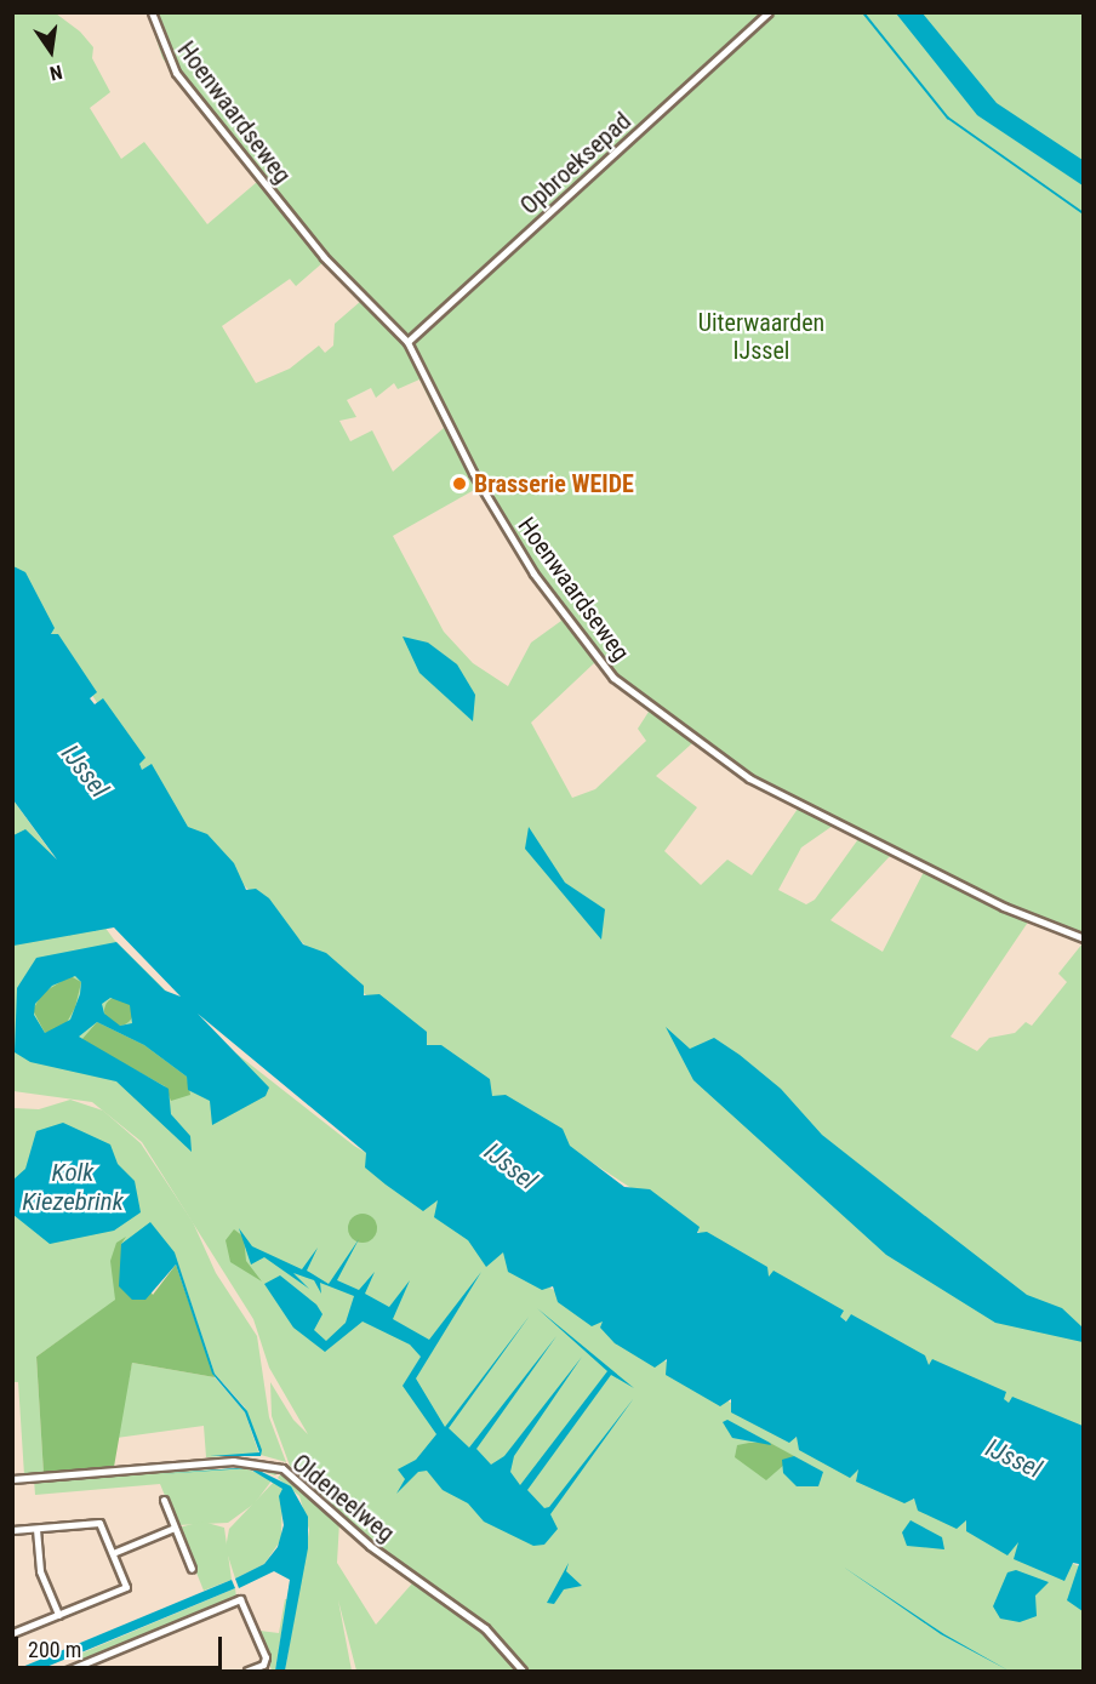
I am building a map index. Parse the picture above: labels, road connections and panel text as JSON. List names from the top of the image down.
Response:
{
  "streets": {
    "street": ["Hoenwaardseweg", "Opbroeksepad", "Oldeneelweg"]
  },
  "crossings": [
    ["Hoenwaardseweg", "Opbroeksepad"]
  ],
  "water": ["IJssel", "Kolk Kiezebrink"],
  "parks": ["Uiterwaarden IJssel"],
  "places": ["Brasserie WEIDE"],
  "scale_bar": "200 m",
  "north": "bottom"
}
